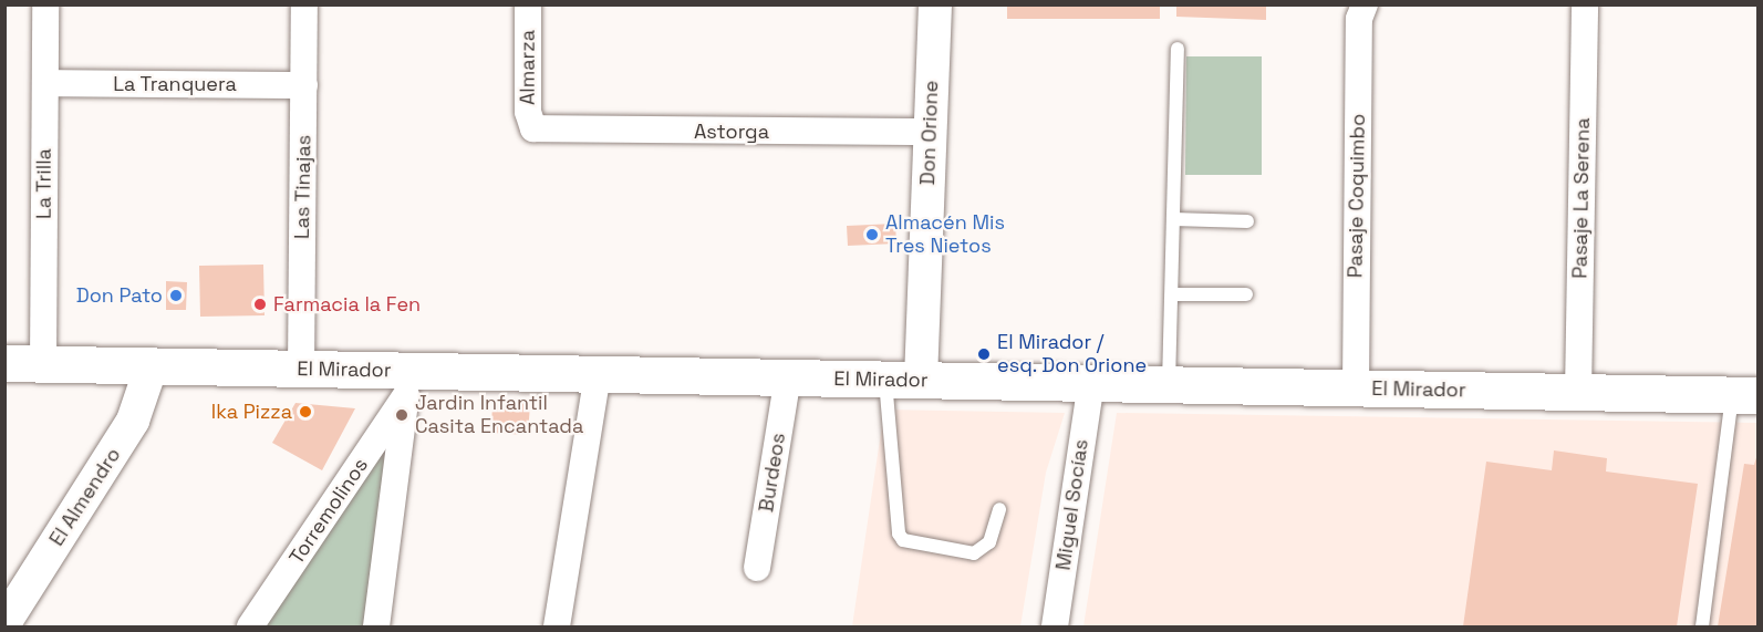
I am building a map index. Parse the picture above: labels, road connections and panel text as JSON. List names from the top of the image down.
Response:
{
  "streets": {
    "main road": ["El Mirador"],
    "street": [
      "Almarza",
      "La Tranquera",
      "Astorga",
      "Don Orione",
      "La Trilla",
      "Las Tinajas",
      "Pasaje Coquimbo",
      "Pasaje La Serena",
      "Burdeos",
      "El Almendro",
      "Miguel Socías",
      "Torremolinos"
    ]
  },
  "crossings": [
    ["Almarza", "Astorga"],
    ["La Tranquera", "La Trilla"],
    ["La Tranquera", "Las Tinajas"],
    ["Astorga", "Don Orione"],
    ["Don Orione", "El Mirador"],
    ["La Trilla", "El Mirador"],
    ["Las Tinajas", "El Mirador"],
    ["Pasaje Coquimbo", "El Mirador"],
    ["Pasaje La Serena", "El Mirador"],
    ["El Mirador", "Burdeos"],
    ["El Mirador", "El Almendro"],
    ["El Mirador", "Miguel Socías"],
    ["El Mirador", "Torremolinos"]
  ],
  "places": [
    "Almacén Mis Tres Nietos",
    "Don Pato",
    "Farmacia la Fen",
    "El Mirador / esq. Don Orione",
    "Ika Pizza",
    "Jardin Infantil Casita Encantada"
  ]
}
